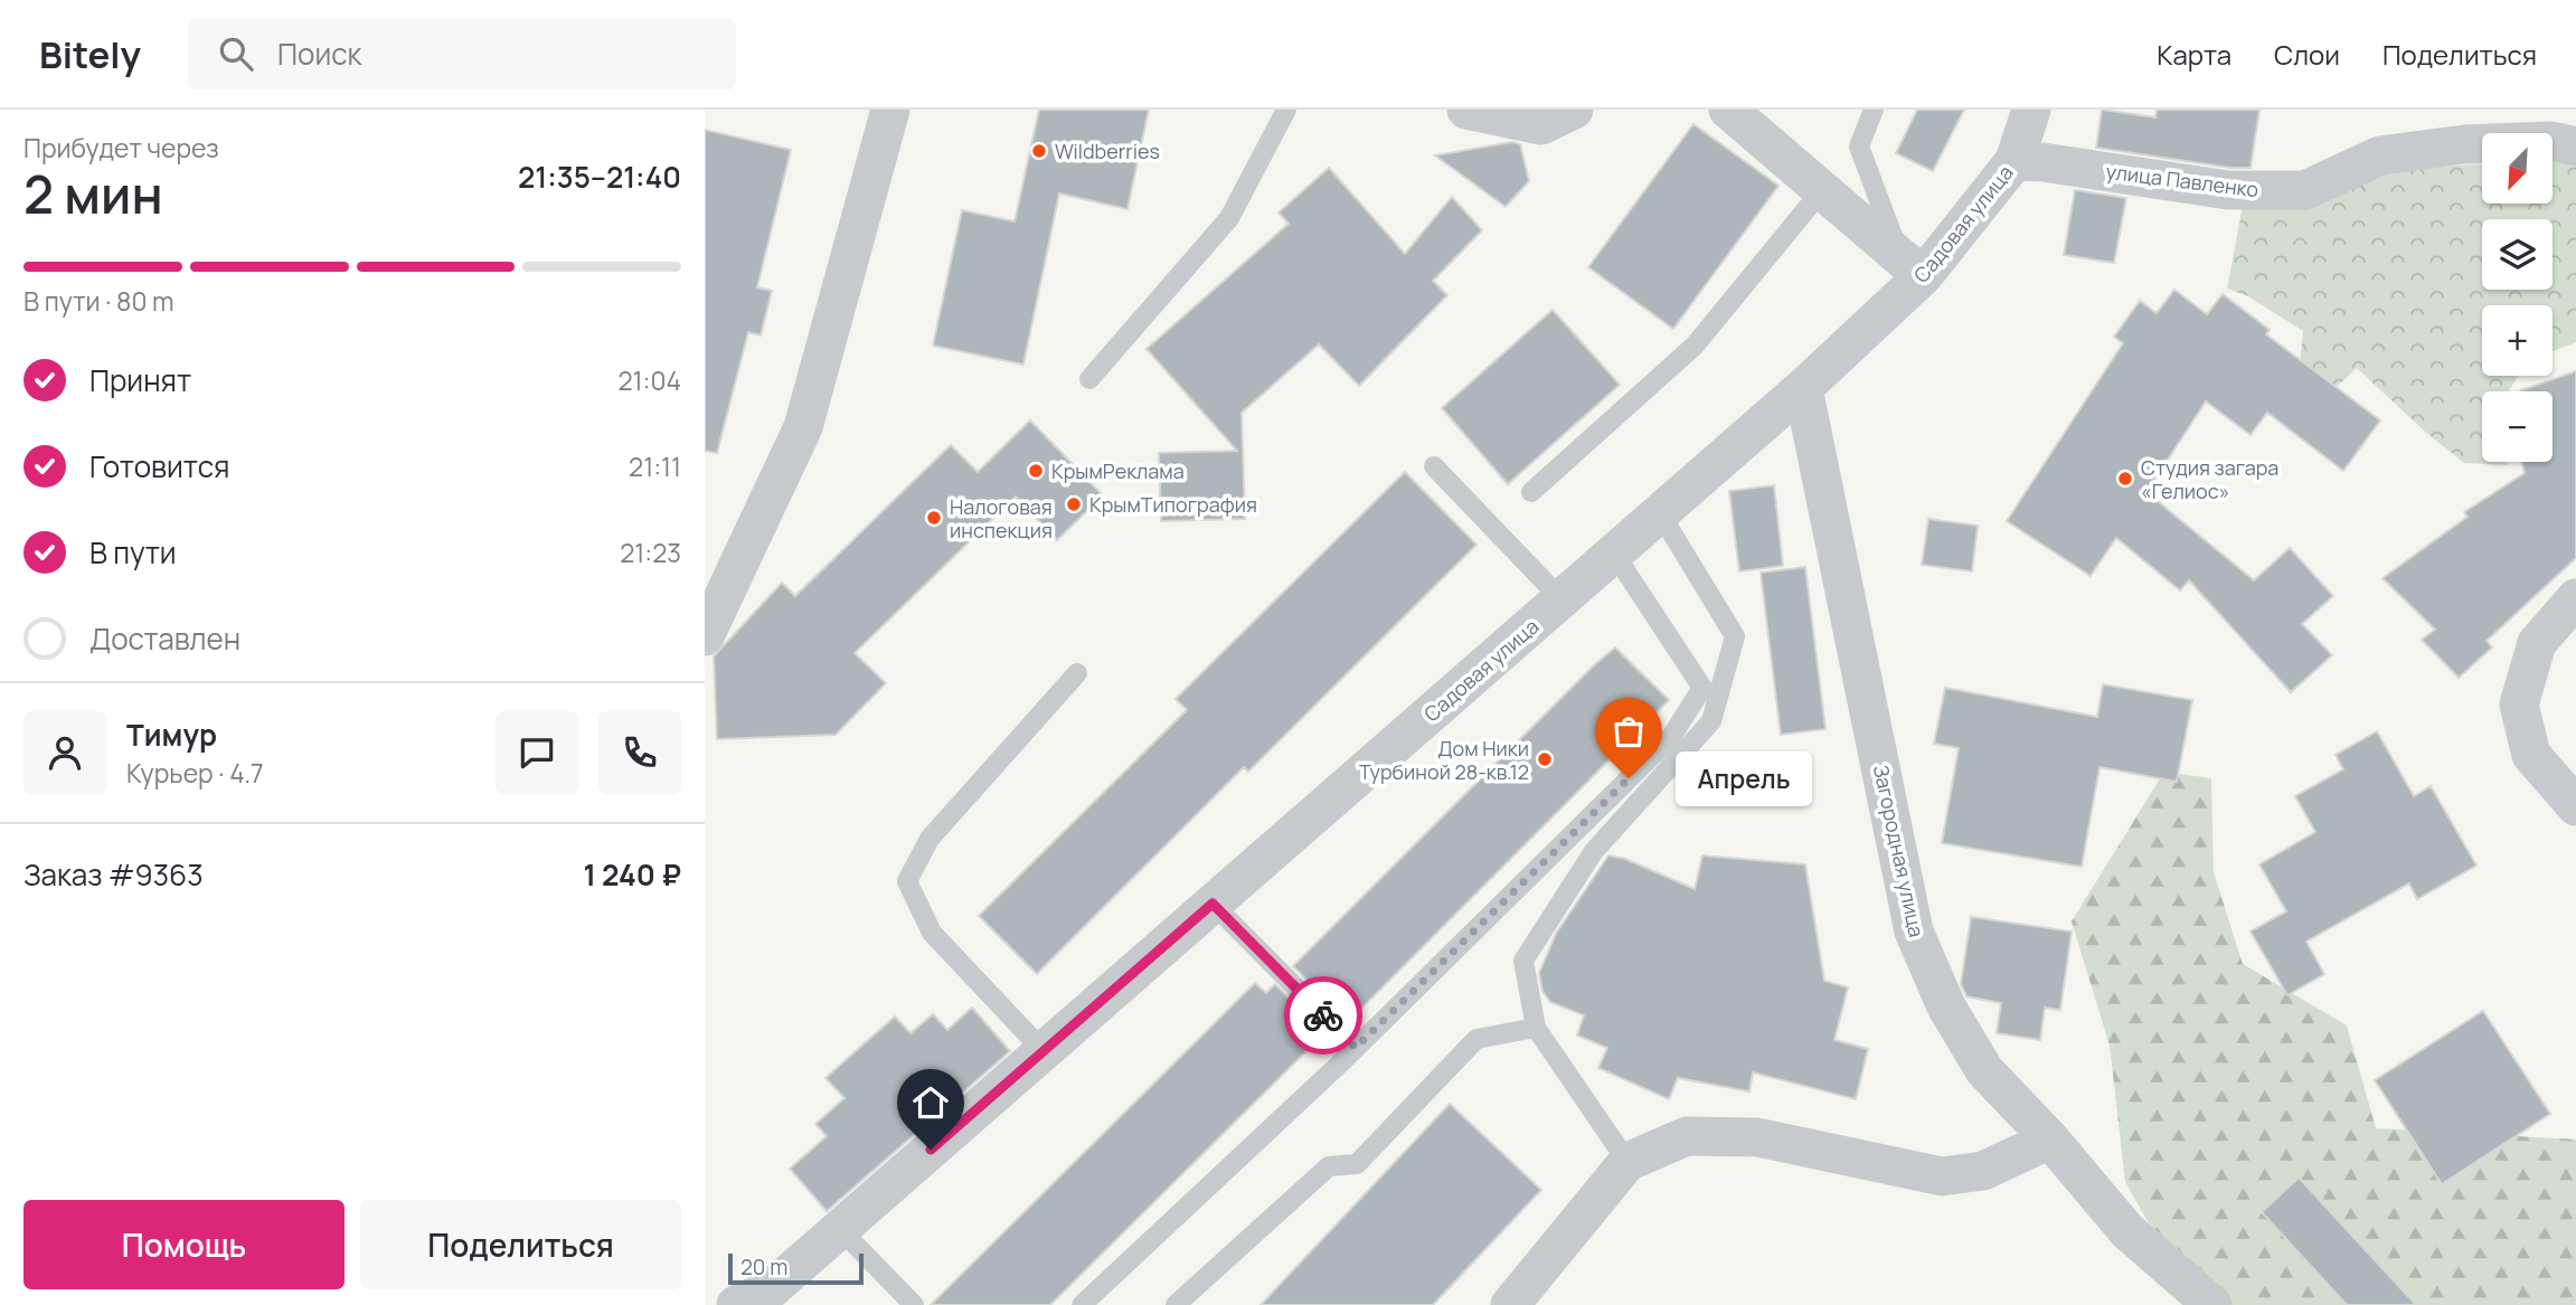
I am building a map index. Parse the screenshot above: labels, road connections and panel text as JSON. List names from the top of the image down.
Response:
{
  "streets": {
    "street": ["улица Павленко", "Садовая улица", "Загородная улица"]
  },
  "crossings": [
    ["улица Павленко", "Садовая улица"],
    ["Садовая улица", "Загородная улица"]
  ],
  "places": [
    "Wildberries",
    "КрымРеклама",
    "Студия загара «Гелиос»",
    "КрымТипография",
    "Налоговая инспекция",
    "Дом Ники Турбиной 28-кв.12",
    "Апрель"
  ],
  "scale_bar": "20 m",
  "north": "bottom left",
  "page": {
    "header": "Bitely",
    "search": "Поиск",
    "nav": ["Карта", "Слои", "Поделиться"],
    "heading": ["2 мин", "Прибудет через", "21:35–21:40"],
    "panel": [
      "Тимур",
      "Курьер · 4.7",
      "Заказ #9363",
      "1 240 ₽"
    ],
    "map_buttons": ["+", "−"],
    "bar": "В пути · 80 m",
    "list": [
      ["Принят", "21:04"],
      ["Готовится", "21:11"],
      ["В пути", "21:23"],
      "Доставлен"
    ],
    "bubble": "Апрель",
    "buttons": ["Помощь", "Поделиться"],
    "scale": "20 m"
  }
}
